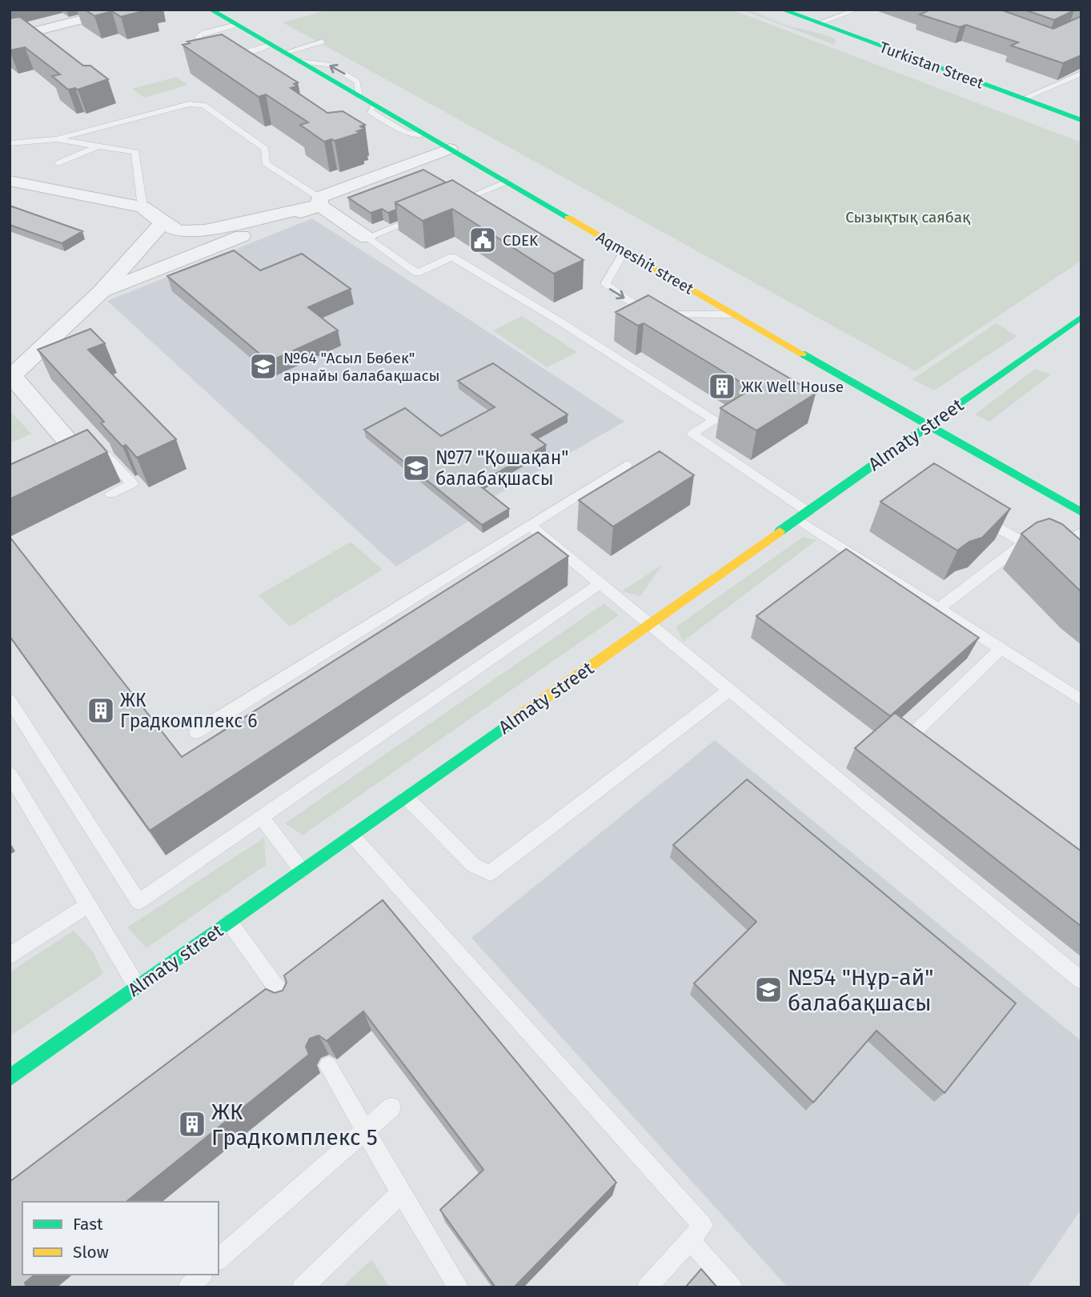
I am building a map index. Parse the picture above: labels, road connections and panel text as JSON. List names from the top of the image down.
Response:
{
  "streets": {
    "main road": ["Turkistan Street", "Aqmeshit street", "Almaty street"]
  },
  "crossings": [
    ["Aqmeshit street", "Almaty street"]
  ],
  "parks": ["Сызықтық саябақ"],
  "places": {
    "public building": ["CDEK"],
    "school or university": ["№64 \"Асыл Бөбек\" арнайы балабақшасы", "№77 \"Қошақан\" балабақшасы", "№54 \"Нұр-ай\" балабақшасы"],
    "building": ["ЖК Well House", "ЖК Градкомплекс 6", "ЖК Градкомплекс 5"]
  },
  "legend": ["Fast", "Slow"]
}
